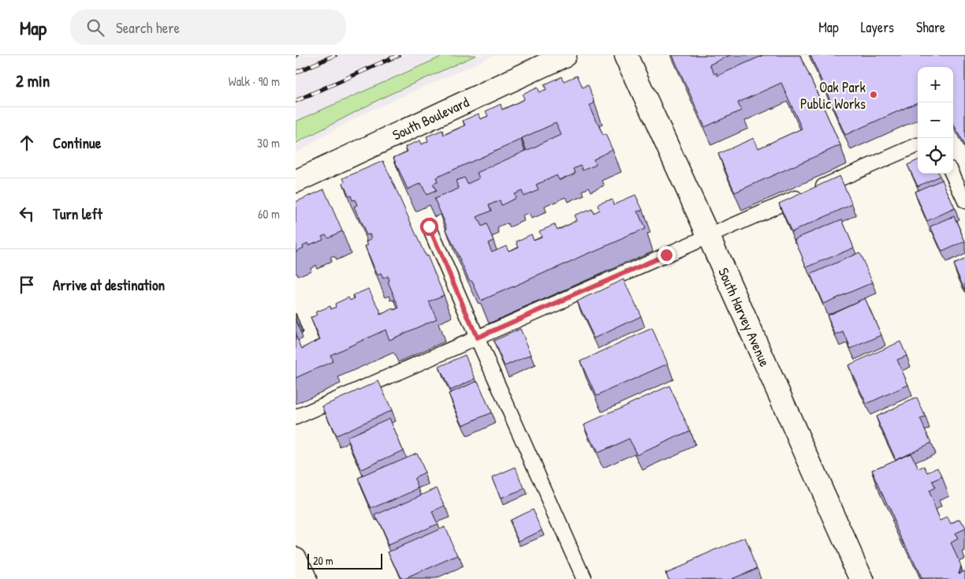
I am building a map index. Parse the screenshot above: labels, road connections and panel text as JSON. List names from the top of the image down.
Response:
{
  "streets": {
    "street": ["South Boulevard", "South Harvey Avenue"]
  },
  "places": ["Oak Park Public Works"],
  "scale_bar": "20 m",
  "page": {
    "header": "Map",
    "search": "Search here",
    "nav": ["Map", "Layers", "Share"],
    "heading": ["2 min", "Walk · 90 m"],
    "map_buttons": ["+", "−"],
    "list": [
      ["Continue", "30 m"],
      ["Turn left", "60 m"],
      "Arrive at destination"
    ],
    "scale": "20 m"
  }
}
